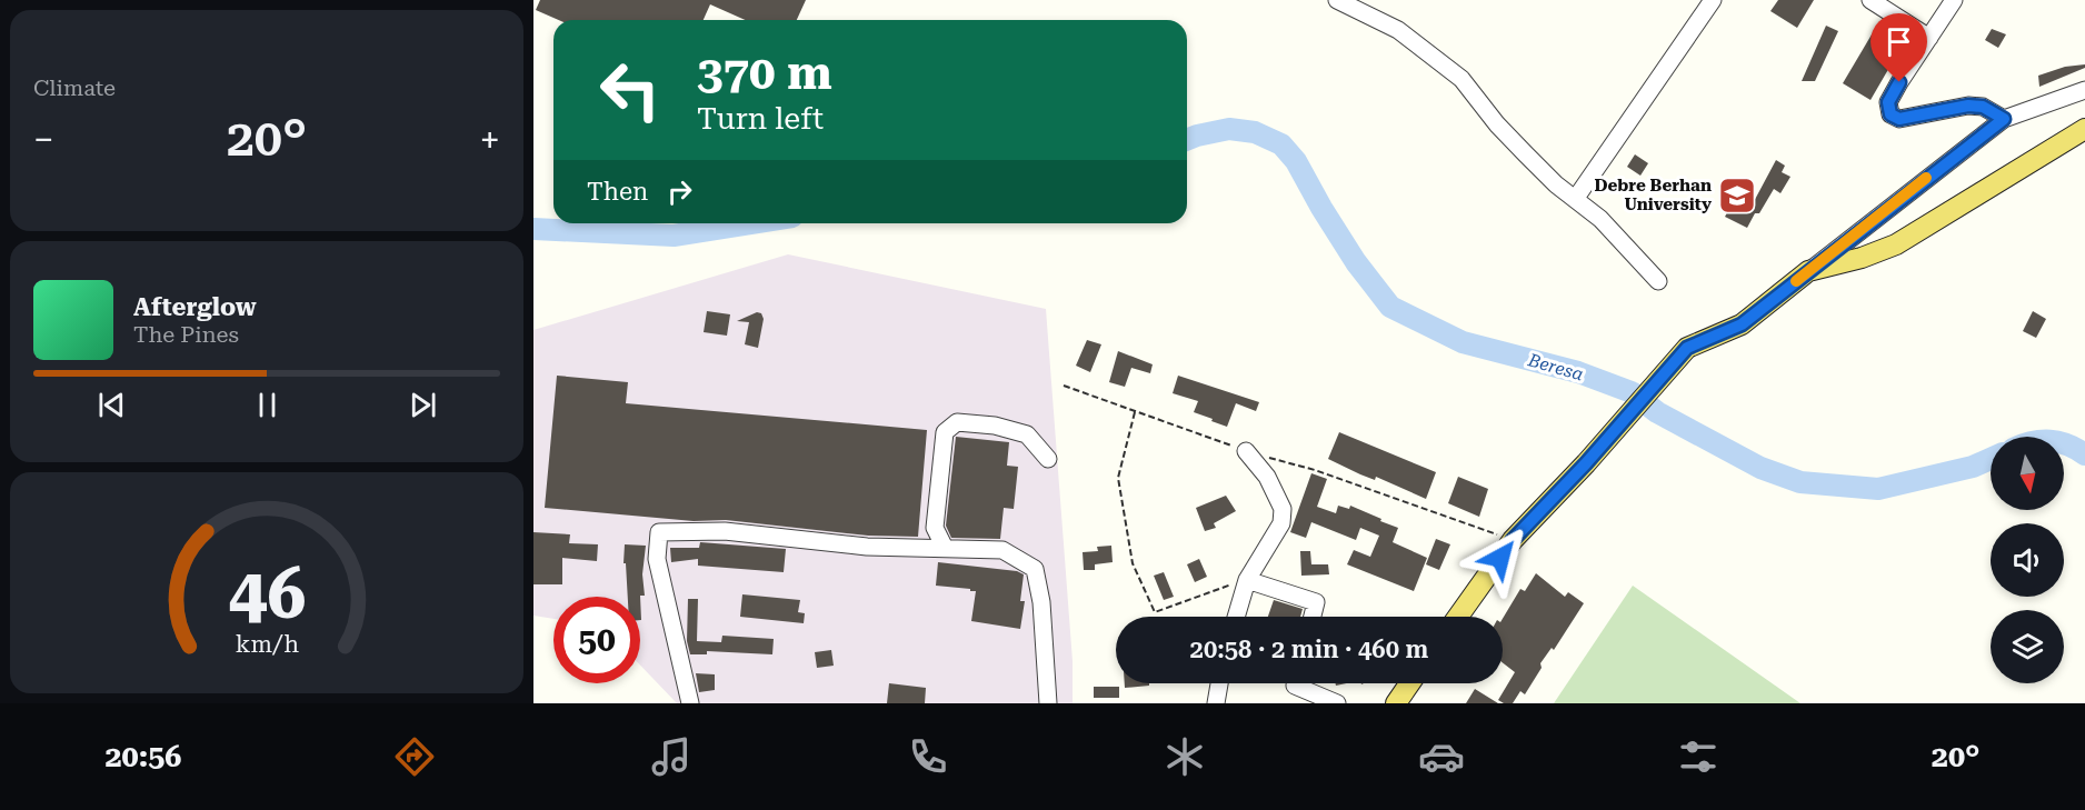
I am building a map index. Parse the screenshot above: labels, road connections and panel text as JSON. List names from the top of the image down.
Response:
{
  "water": ["Beresa"],
  "places": {
    "school or university": ["Debre Berhan University"]
  },
  "north": "bottom",
  "page": {
    "tile": "Climate",
    "turn": ["370 m", "Turn left"],
    "heat": ["−", "20°", "+"],
    "then": "Then",
    "song": ["Afterglow", "The Pines"],
    "limit": "50",
    "trip": "20:58 · 2 min · 460 m",
    "tabs": ["20:56", "20°"],
    "gauge": ["46", "km/h"]
  }
}
